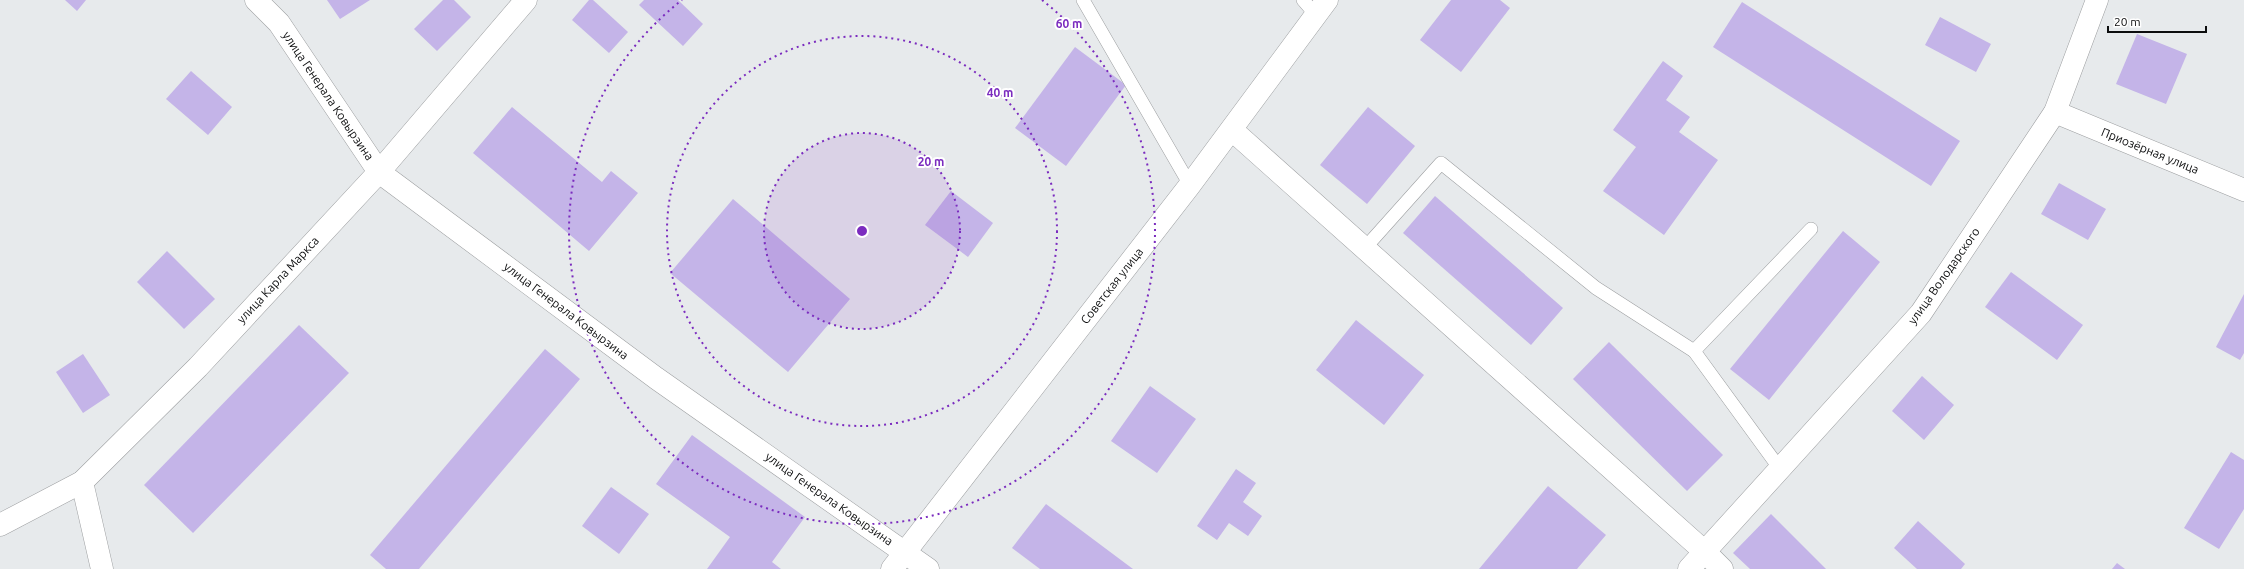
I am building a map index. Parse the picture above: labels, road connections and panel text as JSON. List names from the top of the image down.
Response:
{
  "streets": {
    "street": [
      "улица Генерала Ковырзина",
      "Приозёрная улица",
      "улица Володарского",
      "улица Карла Маркса",
      "Советская улица"
    ]
  },
  "crossings": [
    ["улица Генерала Ковырзина", "улица Карла Маркса"],
    ["улица Генерала Ковырзина", "Советская улица"],
    ["Приозёрная улица", "улица Володарского"]
  ],
  "scale_bar": "20 m",
  "rings": ["60 m", "40 m", "20 m"]
}
